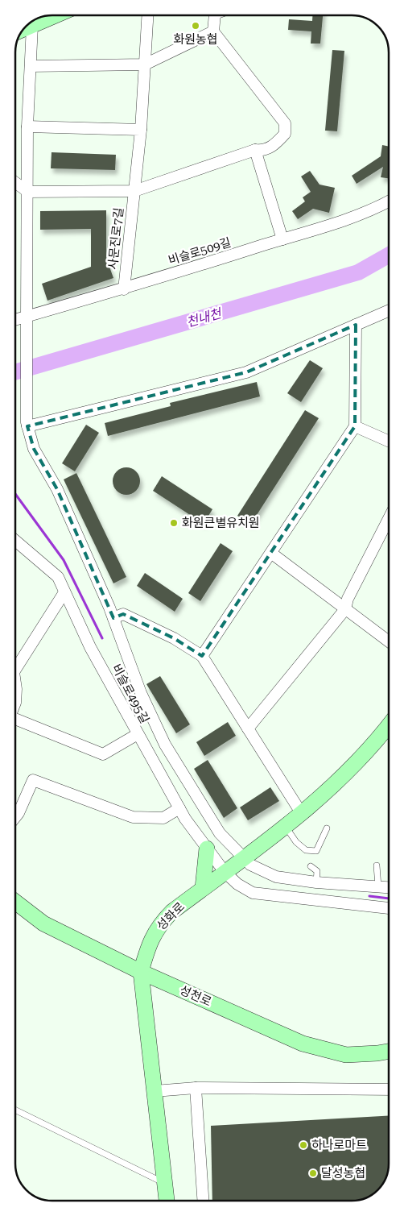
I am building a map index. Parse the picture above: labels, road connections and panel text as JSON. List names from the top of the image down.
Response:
{
  "streets": {
    "main road": ["성화로", "성천로"],
    "street": ["사문진로7길", "비슬로509길", "비슬로495길"]
  },
  "crossings": [
    ["사문진로7길", "비슬로509길"],
    ["비슬로495길", "성화로"],
    ["성화로", "성천로"]
  ],
  "water": ["천내천"],
  "places": [
    "화원농협",
    "화원큰별유치원",
    "하나로마트",
    "달성농협"
  ]
}
